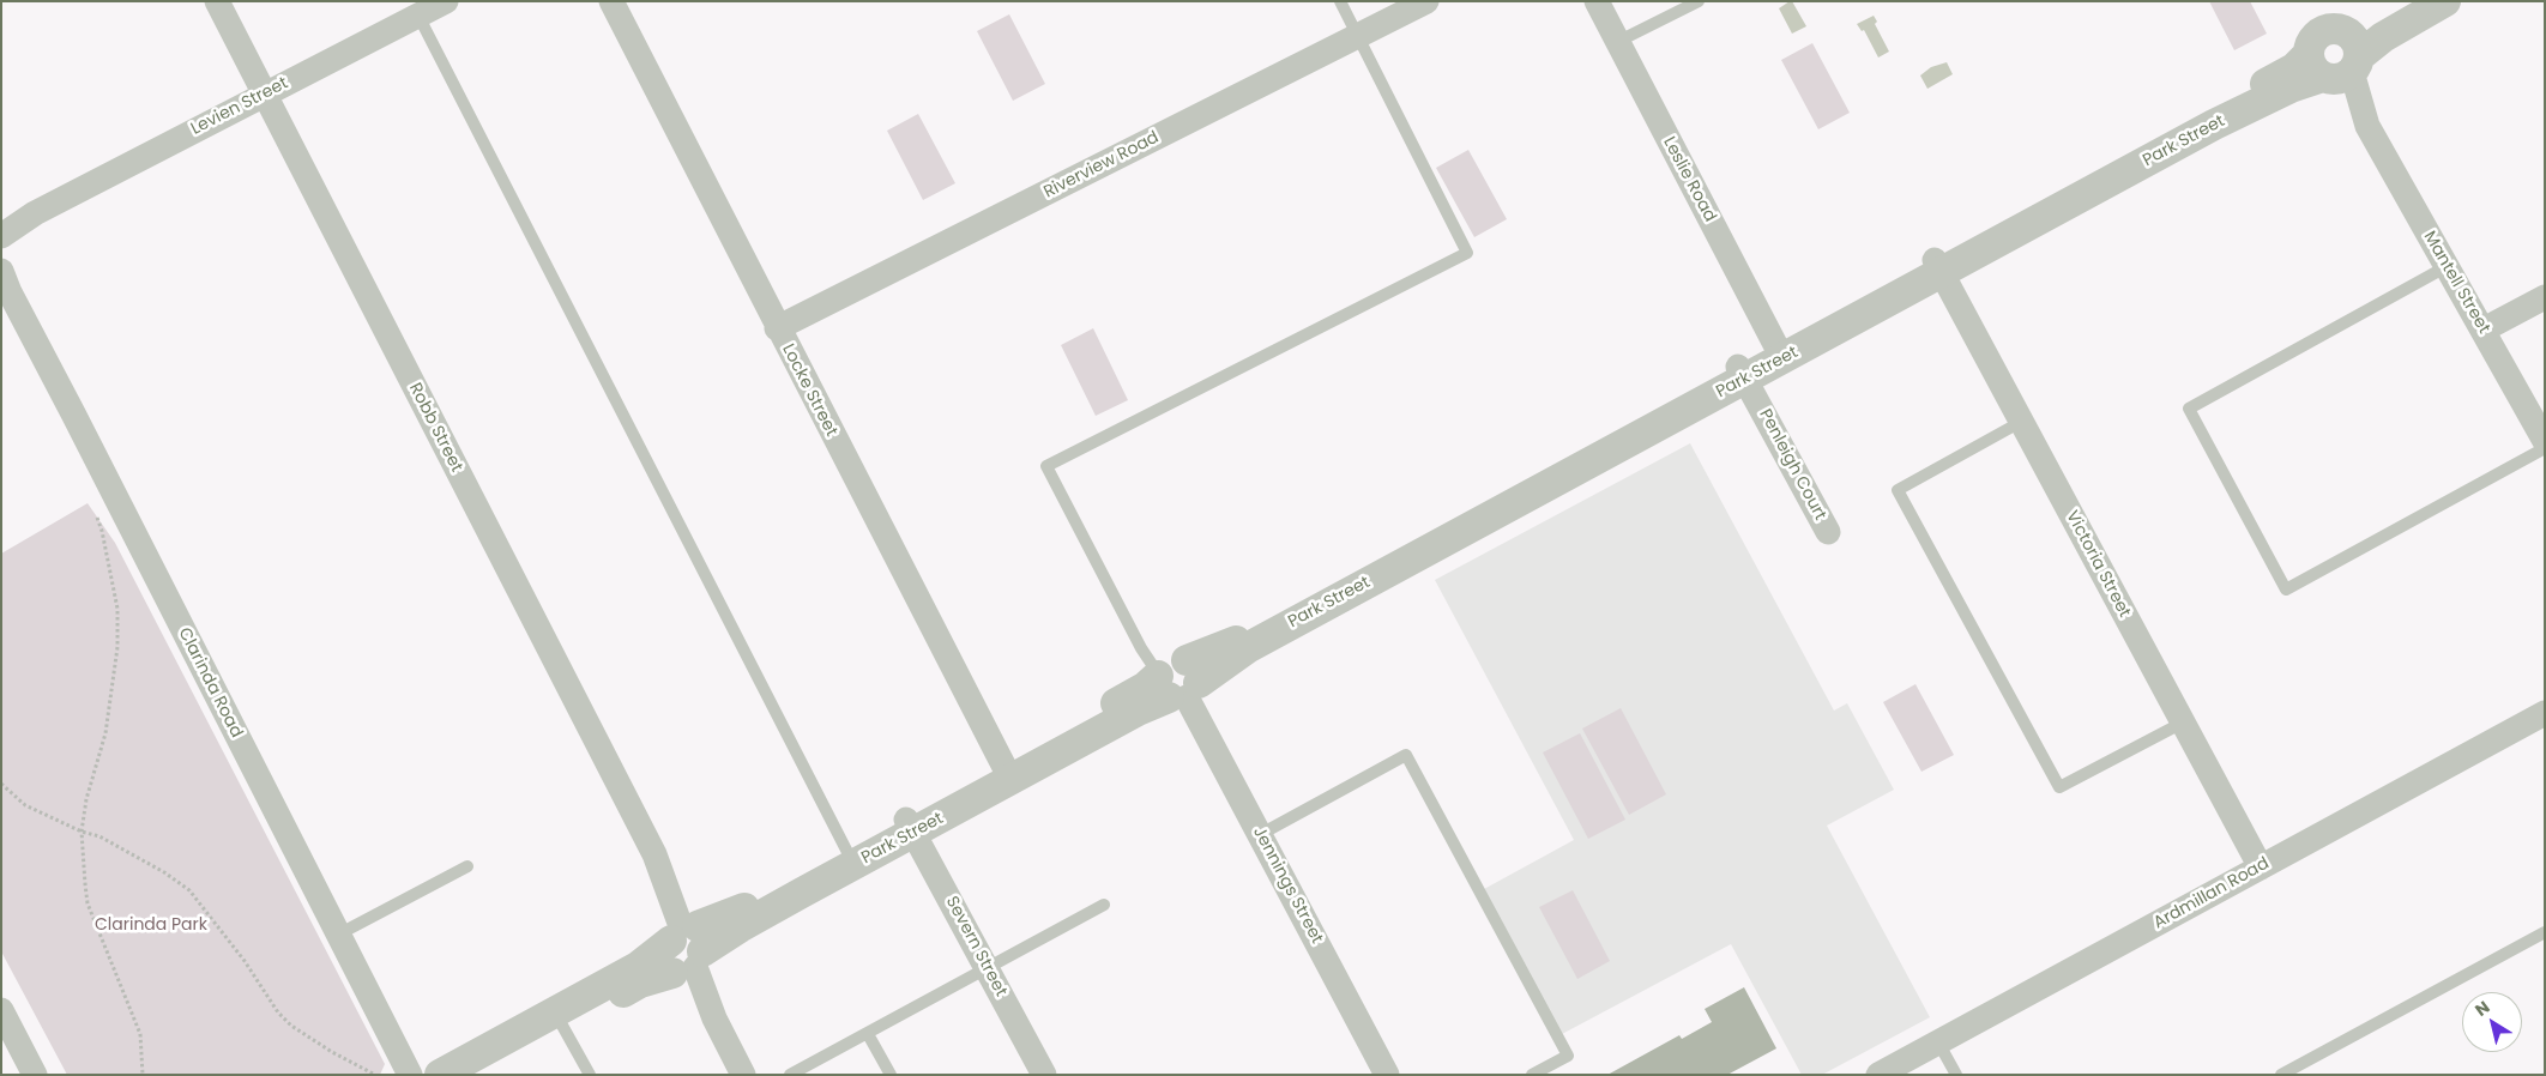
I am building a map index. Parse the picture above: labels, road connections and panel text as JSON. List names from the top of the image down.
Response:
{
  "streets": {
    "street": [
      "Levien Street",
      "Park Street",
      "Riverview Road",
      "Leslie Road",
      "Mantell Street",
      "Locke Street",
      "Robb Street",
      "Penleigh Court",
      "Victoria Street",
      "Clarinda Road",
      "Jennings Street",
      "Ardmillan Road",
      "Severn Street"
    ]
  },
  "crossings": [
    ["Levien Street", "Robb Street"],
    ["Park Street", "Leslie Road"],
    ["Park Street", "Mantell Street"],
    ["Park Street", "Locke Street"],
    ["Park Street", "Robb Street"],
    ["Park Street", "Penleigh Court"],
    ["Park Street", "Victoria Street"],
    ["Park Street", "Jennings Street"],
    ["Park Street", "Severn Street"],
    ["Riverview Road", "Locke Street"],
    ["Victoria Street", "Ardmillan Road"]
  ],
  "parks": ["Clarinda Park"],
  "north": "top left"
}
